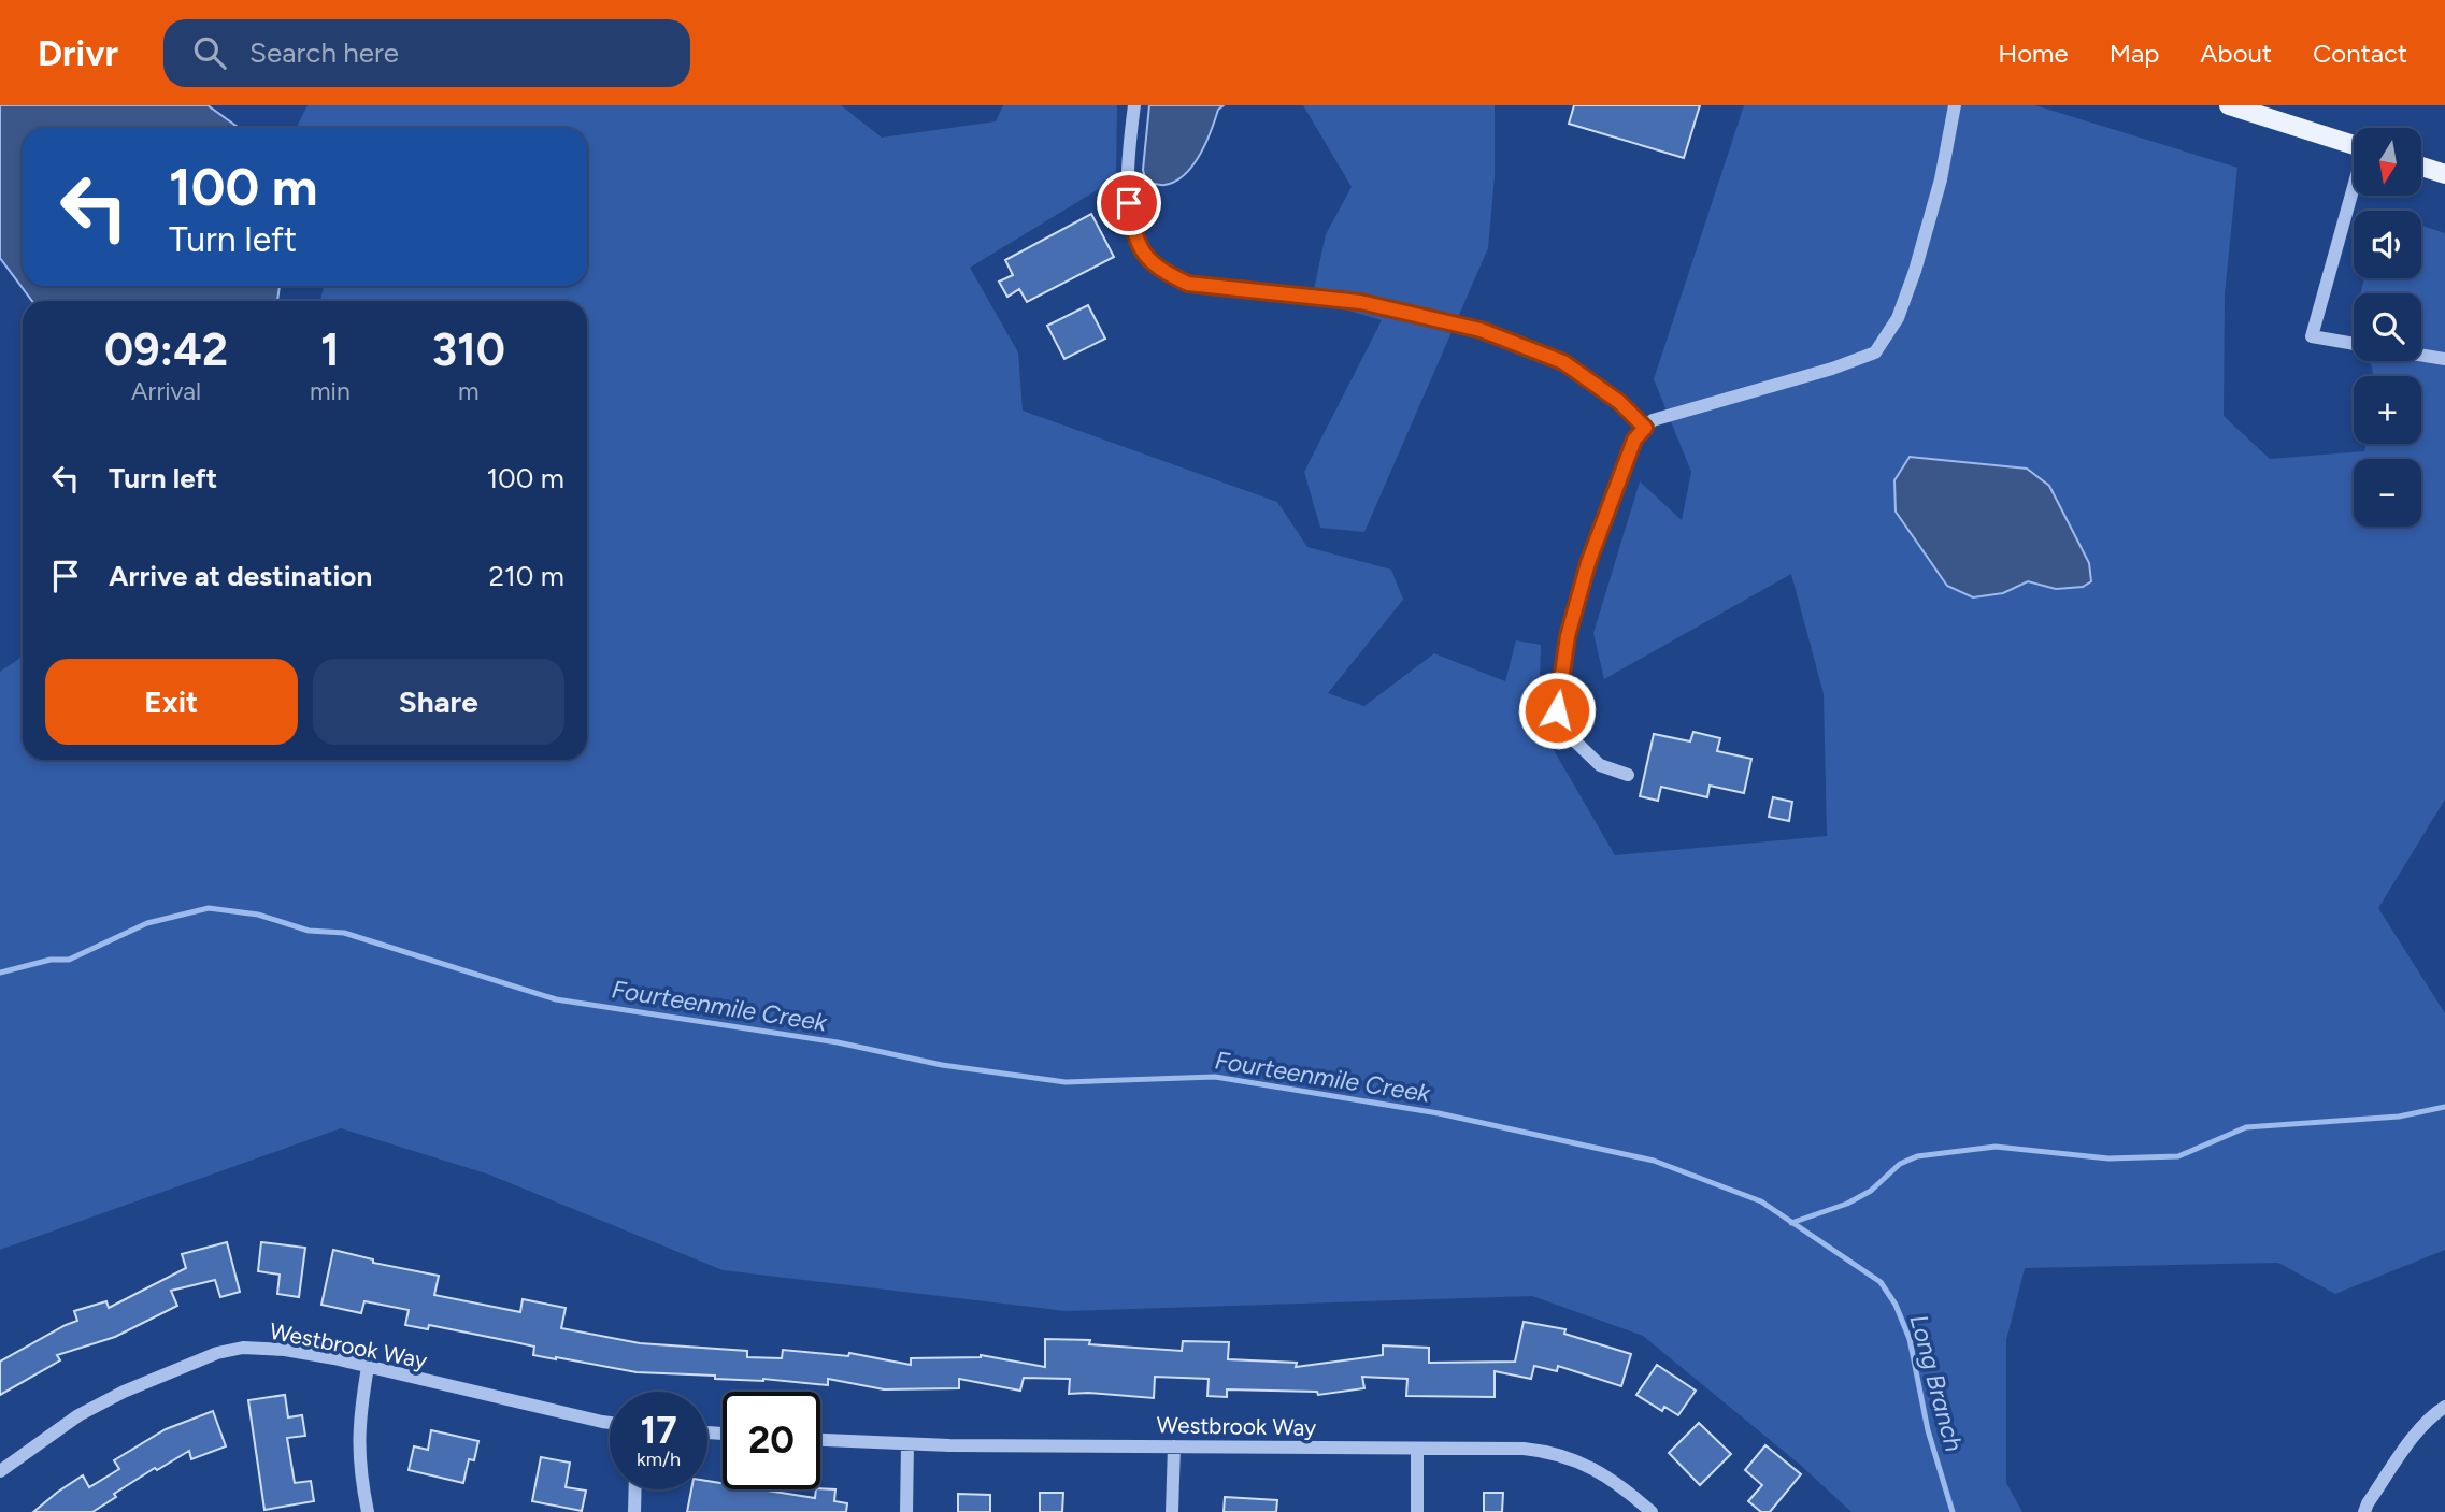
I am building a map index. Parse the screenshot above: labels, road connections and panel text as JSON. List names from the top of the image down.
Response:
{
  "streets": {
    "street": ["Westbrook Way"]
  },
  "water": ["Fourteenmile Creek", "Long Branch"],
  "north": "bottom",
  "page": {
    "header": "Drivr",
    "search": "Search here",
    "nav": [
      "Home",
      "Map",
      "About",
      "Contact"
    ],
    "map_buttons": ["+", "−"],
    "turn": ["100 m", "Turn left"],
    "eta": [
      "09:42",
      "Arrival",
      "1",
      "min",
      "310",
      "m"
    ],
    "list": [
      {
        "name": "Turn left",
        "value": "100 m"
      },
      {
        "name": "Arrive at destination",
        "value": "210 m"
      }
    ],
    "buttons": ["Exit", "Share"],
    "speed": "17 km/h",
    "limit": "20"
  }
}
